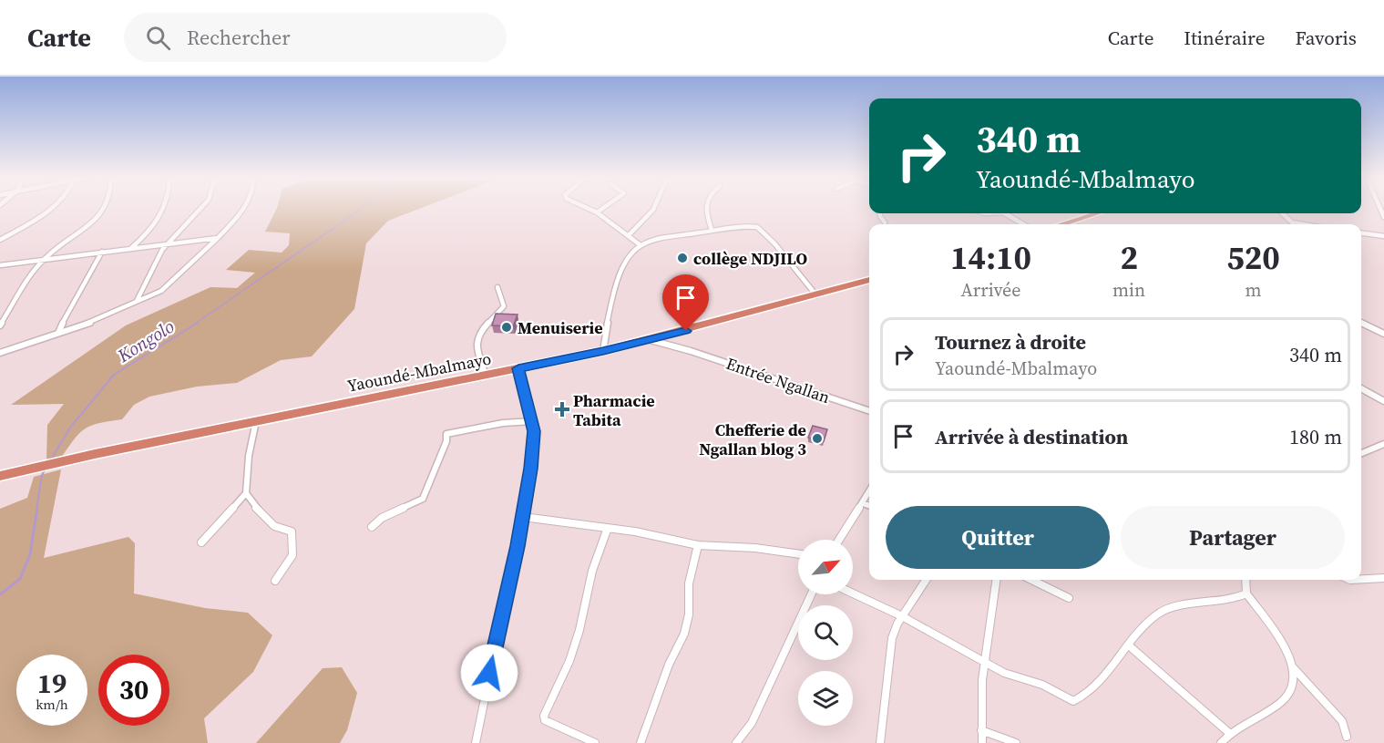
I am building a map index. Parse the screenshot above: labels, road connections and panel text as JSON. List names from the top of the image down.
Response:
{
  "streets": {
    "highway": ["Yaoundé-Mbalmayo"],
    "street": ["Entrée Ngallan"]
  },
  "crossings": [
    ["Yaoundé-Mbalmayo", "Entrée Ngallan"]
  ],
  "water": ["Kongolo"],
  "places": {
    "other": ["collège NDJILO", "Menuiserie", "Chefferie de Ngallan blog 3"],
    "health": ["Pharmacie Tabita"]
  },
  "north": "top right",
  "page": {
    "header": "Carte",
    "search": "Rechercher",
    "nav": ["Carte", "Itinéraire", "Favoris"],
    "turn": ["340 m", "Yaoundé-Mbalmayo"],
    "eta": [
      "14:10",
      "Arrivée",
      "2",
      "min",
      "520",
      "m"
    ],
    "list": [
      {
        "name": "Tournez à droite",
        "note": "Yaoundé-Mbalmayo",
        "value": "340 m"
      },
      {
        "name": "Arrivée à destination",
        "value": "180 m"
      }
    ],
    "buttons": ["Quitter", "Partager"],
    "speed": "19 km/h",
    "limit": "30"
  }
}
